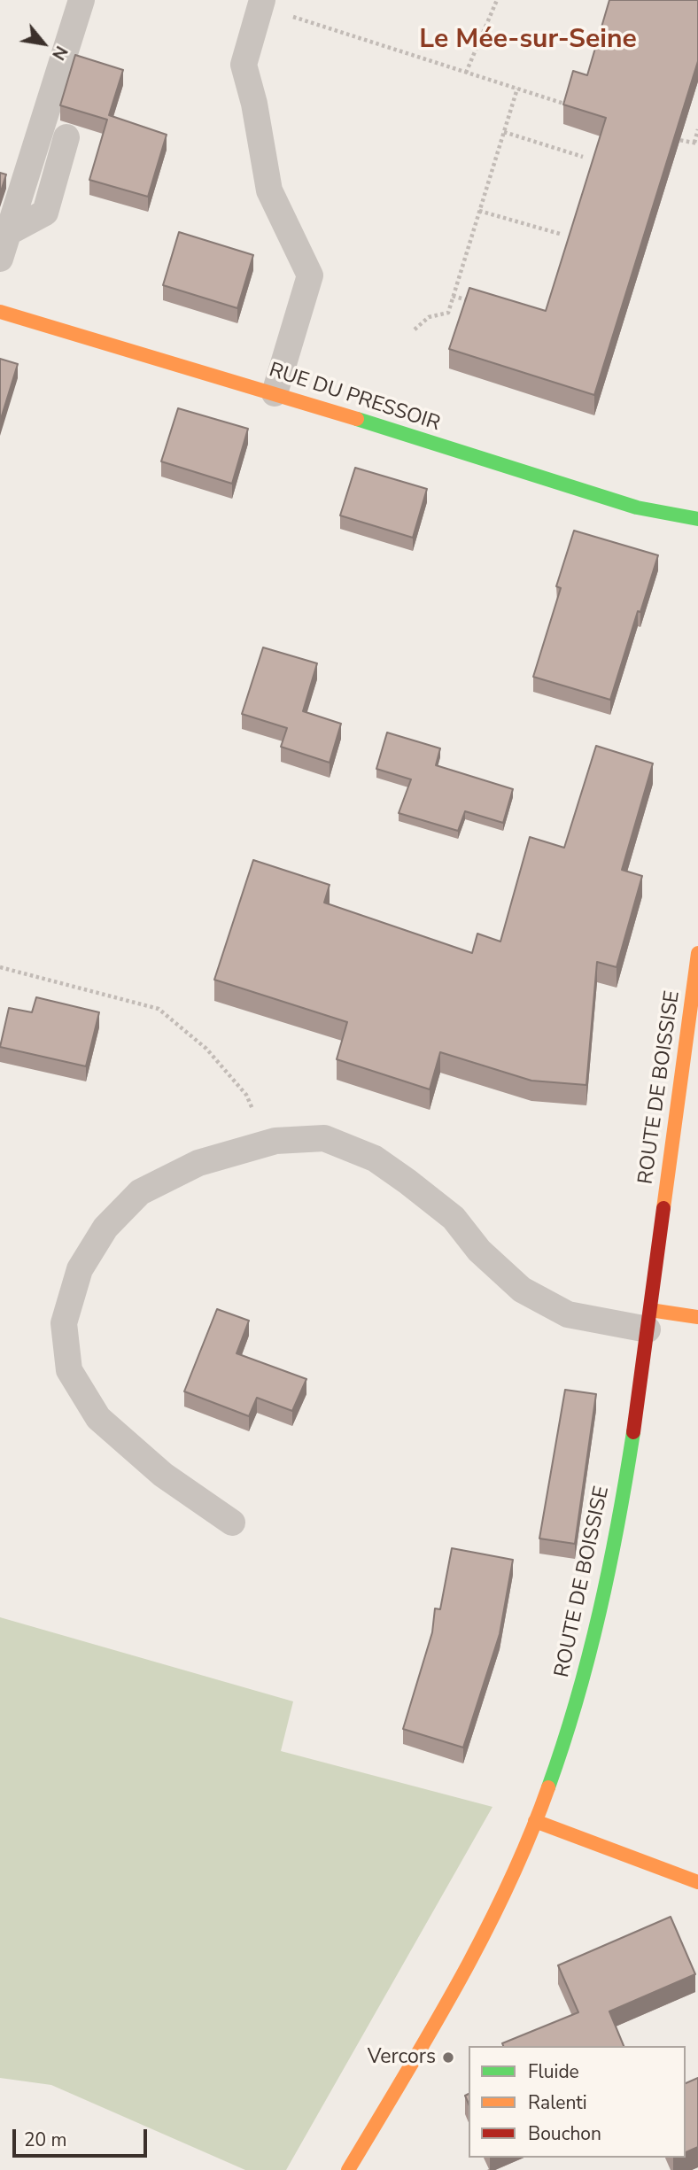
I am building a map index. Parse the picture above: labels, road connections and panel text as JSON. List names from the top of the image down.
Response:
{
  "streets": {
    "street": ["RUE DU PRESSOIR", "ROUTE DE BOISSISE"]
  },
  "districts": ["Le Mée-sur-Seine"],
  "places": ["Vercors"],
  "legend": ["Fluide", "Ralenti", "Bouchon"],
  "scale_bar": "20 m",
  "north": "bottom right"
}
